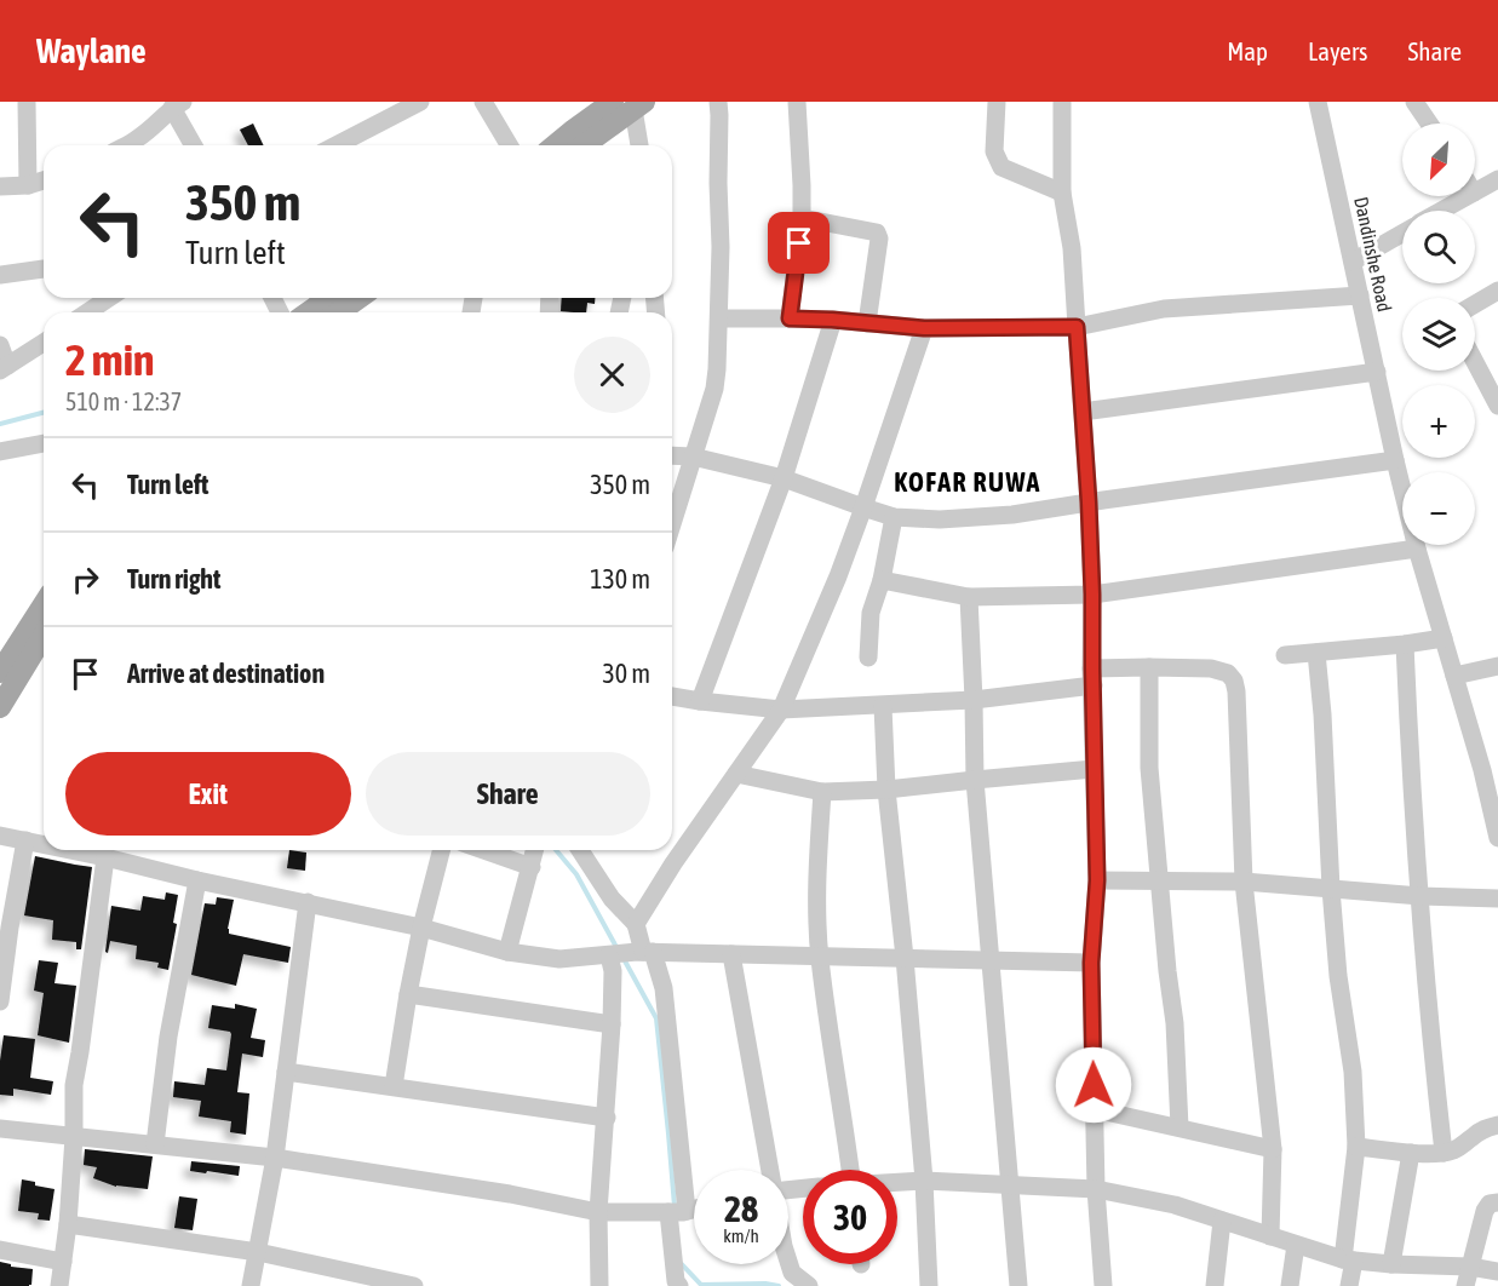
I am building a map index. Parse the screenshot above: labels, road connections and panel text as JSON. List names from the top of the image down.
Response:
{
  "streets": {
    "street": ["Dandinshe Road"]
  },
  "districts": ["KOFAR RUWA"],
  "north": "bottom left",
  "page": {
    "header": "Waylane",
    "nav": ["Map", "Layers", "Share"],
    "map_buttons": ["+", "−"],
    "turn": ["350 m", "Turn left"],
    "heading": ["2 min", "510 m · 12:37"],
    "list": [
      {
        "name": "Turn left",
        "value": "350 m"
      },
      {
        "name": "Turn right",
        "value": "130 m"
      },
      {
        "name": "Arrive at destination",
        "value": "30 m"
      }
    ],
    "buttons": ["Exit", "Share"],
    "speed": "28 km/h",
    "limit": "30"
  }
}
